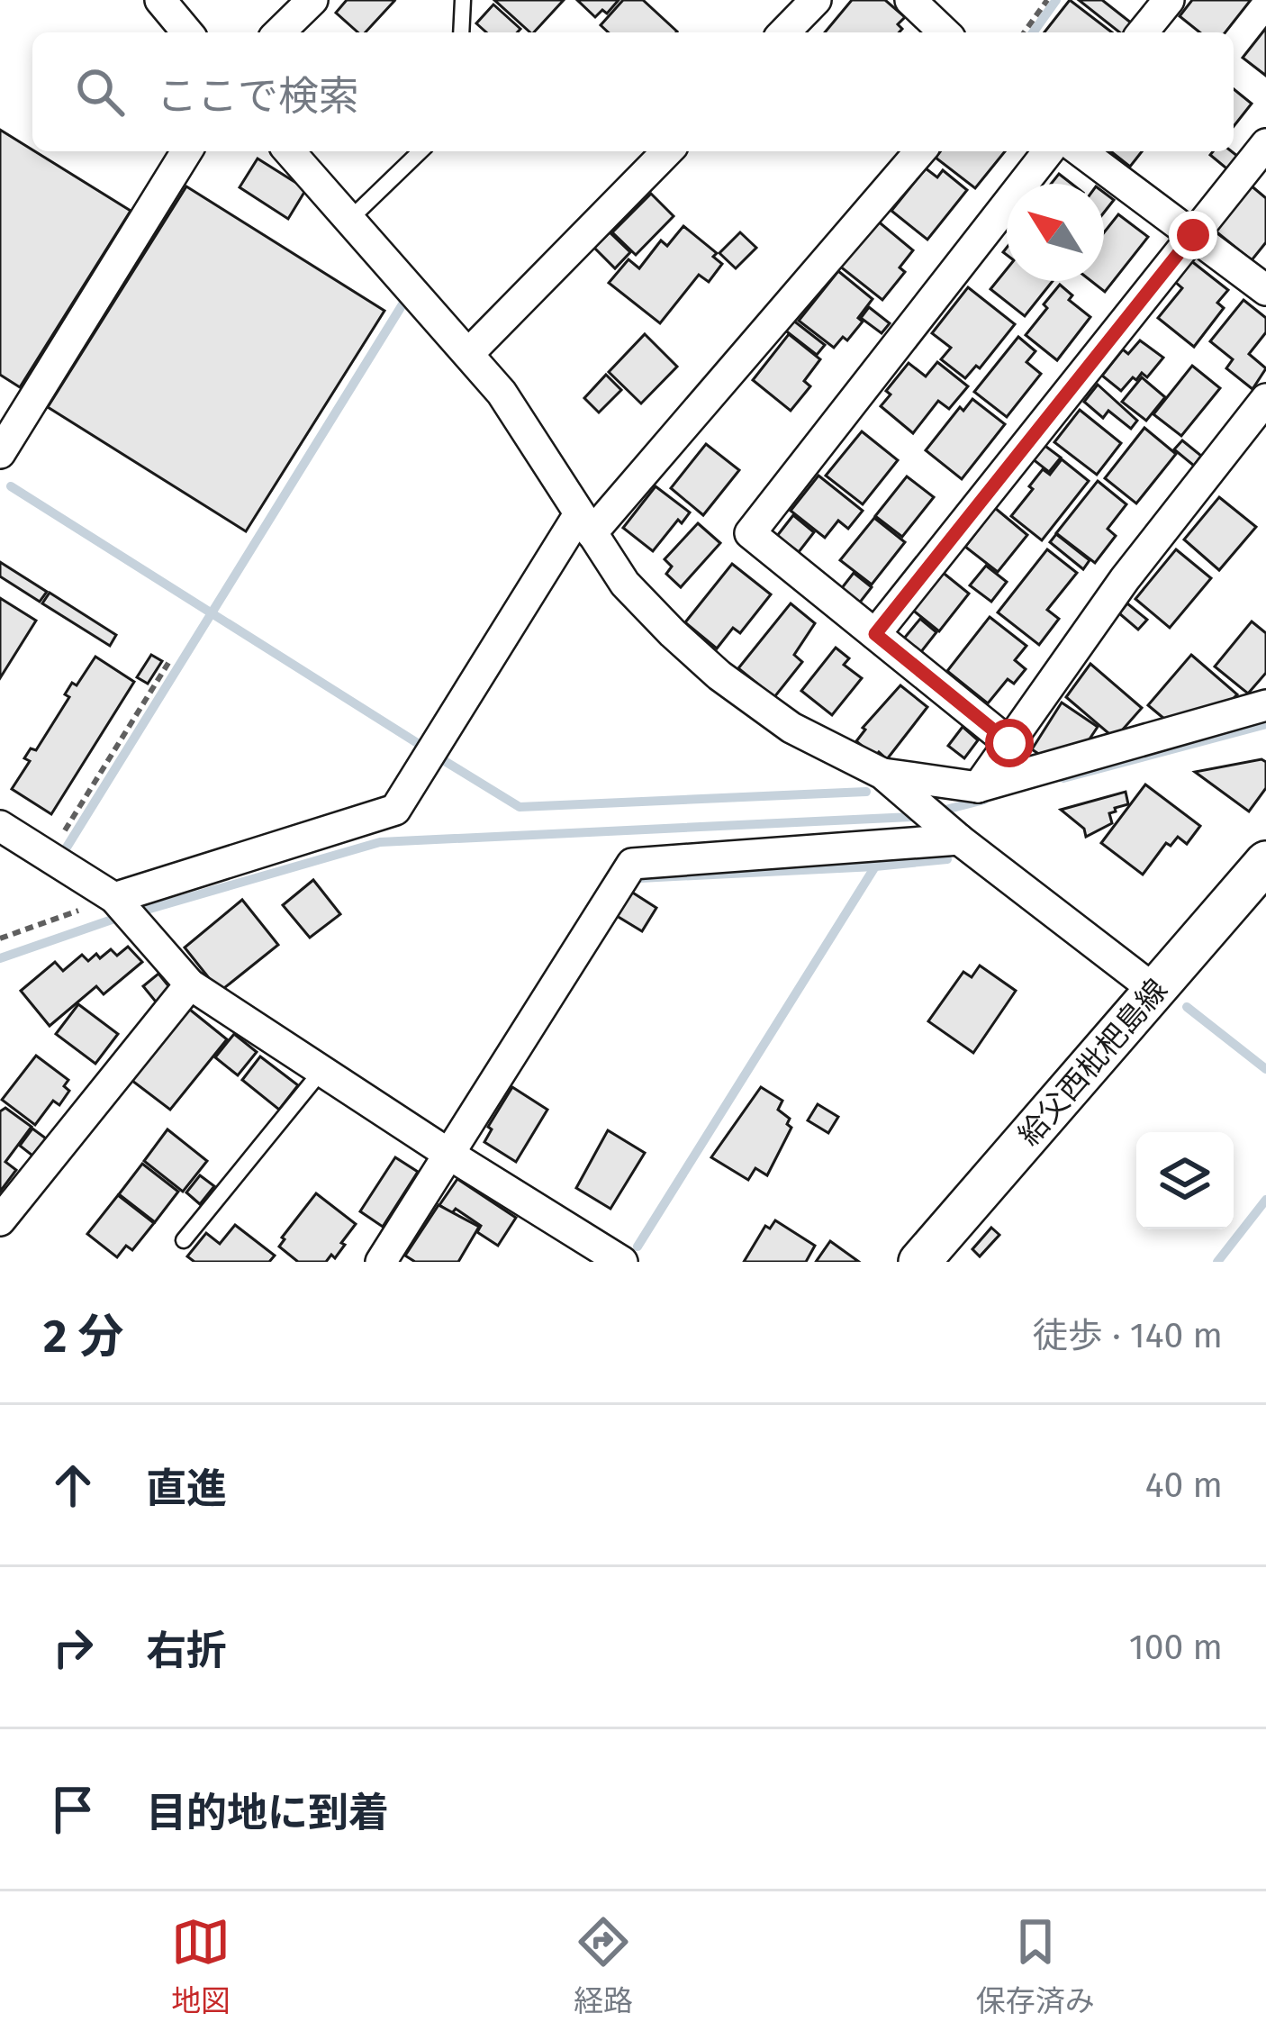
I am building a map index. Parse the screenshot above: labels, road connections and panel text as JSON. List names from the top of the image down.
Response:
{
  "streets": {
    "main road": ["給父西枇杷島線"]
  },
  "north": "top left",
  "page": {
    "search": "ここで検索",
    "heading": ["2 分", "徒歩 · 140 m"],
    "list": [
      ["直進", "40 m"],
      ["右折", "100 m"],
      "目的地に到着"
    ],
    "nav": ["地図", "経路", "保存済み"]
  }
}
